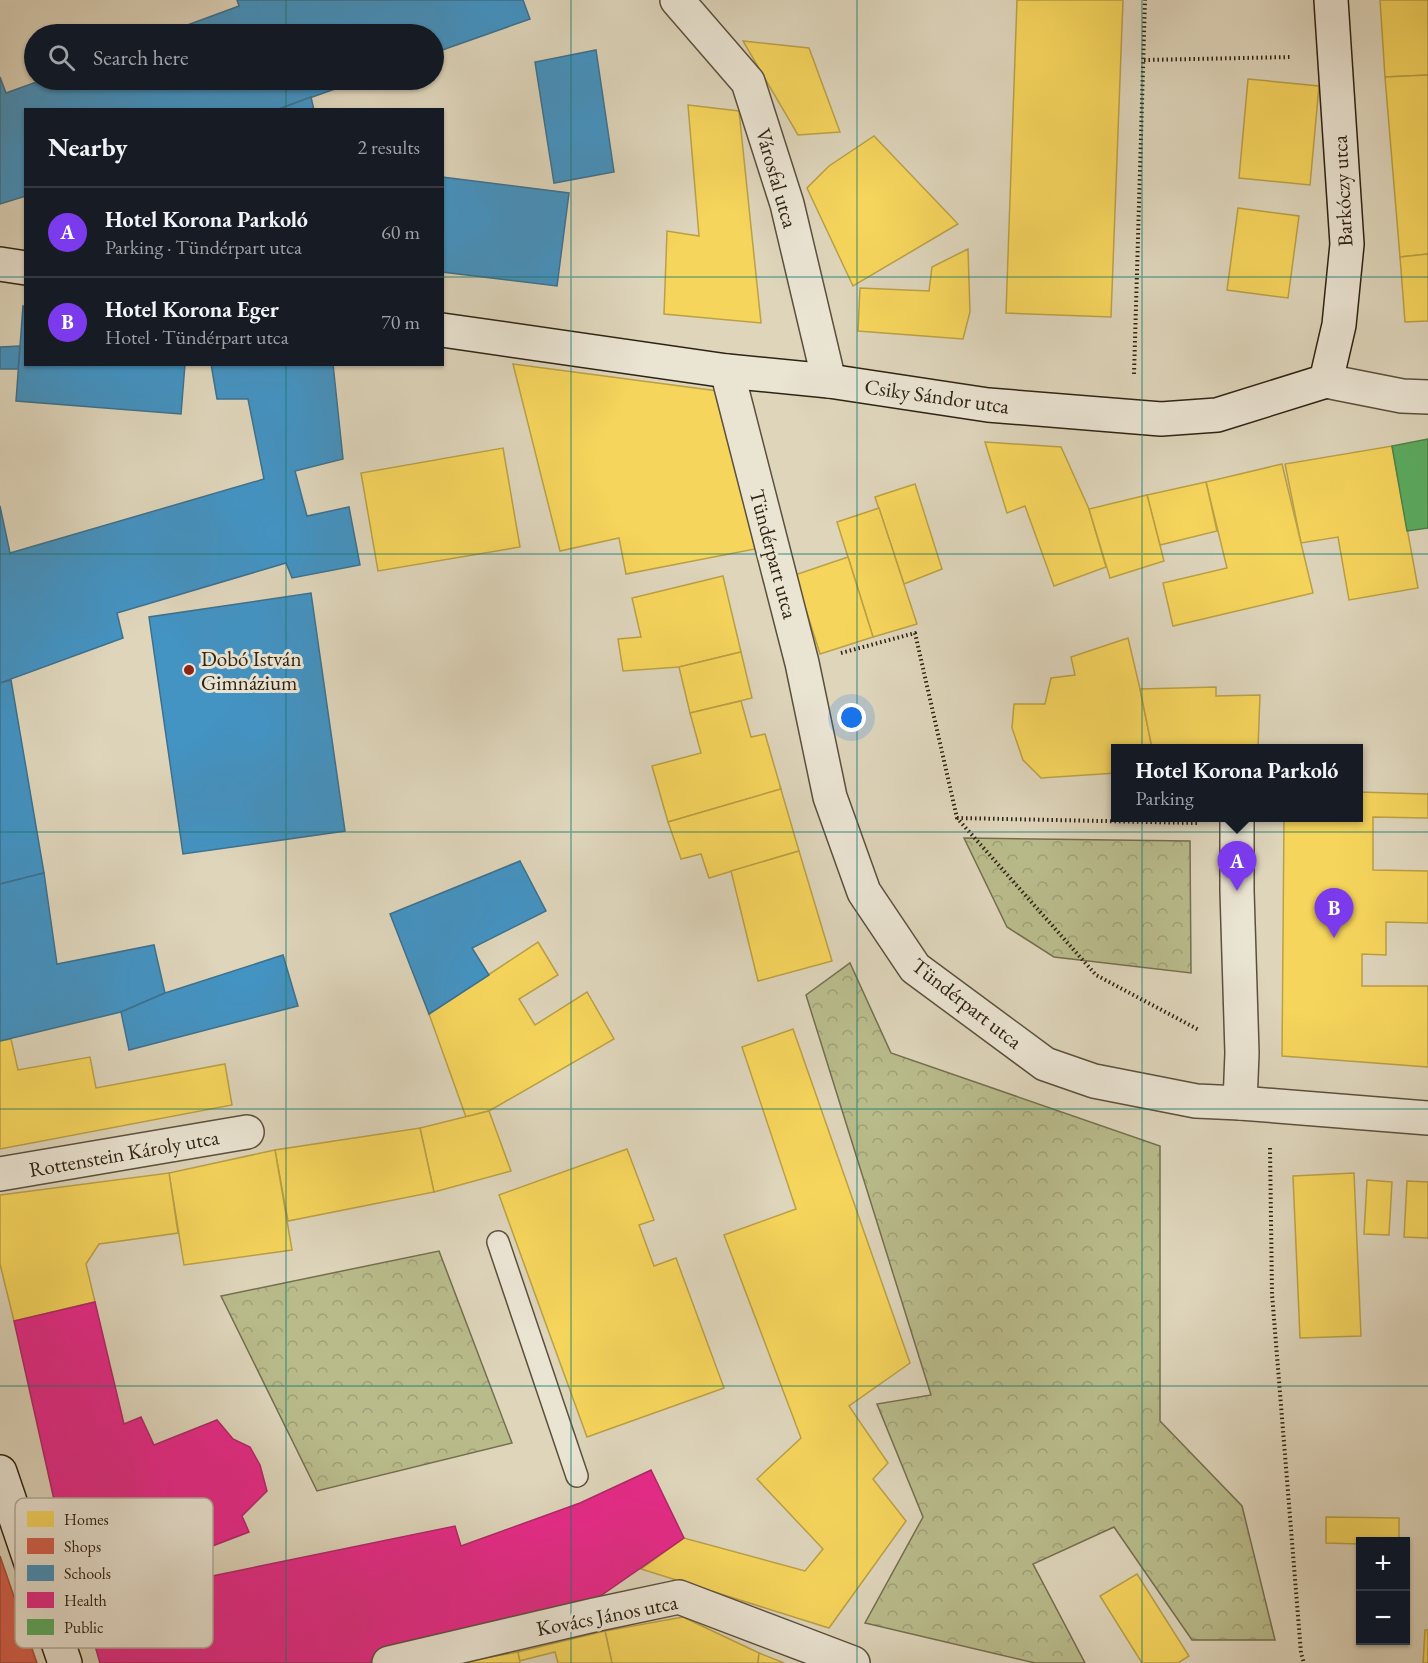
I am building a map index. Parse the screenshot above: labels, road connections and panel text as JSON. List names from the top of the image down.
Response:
{
  "streets": {
    "street": [
      "Városfal utca",
      "Barkóczy utca",
      "Csiky Sándor utca",
      "Tündérpart utca",
      "Rottenstein Károly utca",
      "Kovács János utca"
    ]
  },
  "crossings": [
    ["Városfal utca", "Csiky Sándor utca"],
    ["Barkóczy utca", "Csiky Sándor utca"],
    ["Csiky Sándor utca", "Tündérpart utca"]
  ],
  "places": ["Dobó István Gimnázium"],
  "legend": [
    "Homes",
    "Shops",
    "Schools",
    "Health",
    "Public"
  ],
  "page": {
    "search": "Search here",
    "heading": ["Nearby", "2 results"],
    "list": [
      {
        "mark": "A",
        "name": "Hotel Korona Parkoló",
        "note": "Parking · Tündérpart utca",
        "value": "60 m"
      },
      {
        "mark": "B",
        "name": "Hotel Korona Eger",
        "note": "Hotel · Tündérpart utca",
        "value": "70 m"
      }
    ],
    "popup": ["Hotel Korona Parkoló", "Parking"],
    "pins": ["A", "B"],
    "map_buttons": ["+", "−"]
  }
}
